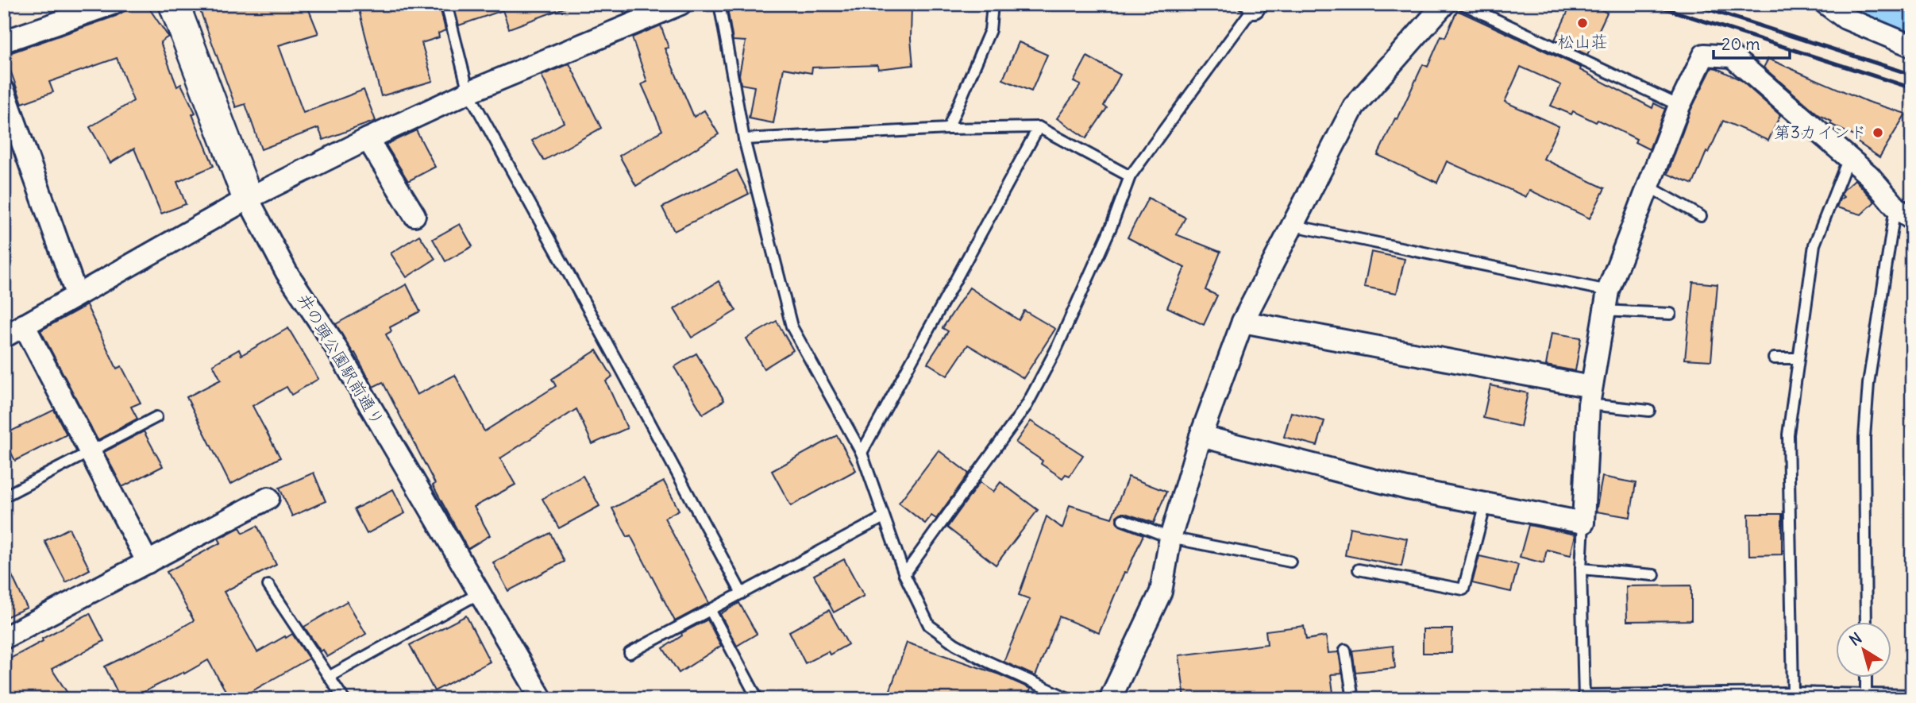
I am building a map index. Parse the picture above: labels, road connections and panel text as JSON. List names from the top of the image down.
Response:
{
  "streets": {
    "street": ["井の頭公園駅前通り"]
  },
  "places": ["松山荘", "第3カインド"],
  "scale_bar": "20 m",
  "north": "top left"
}
